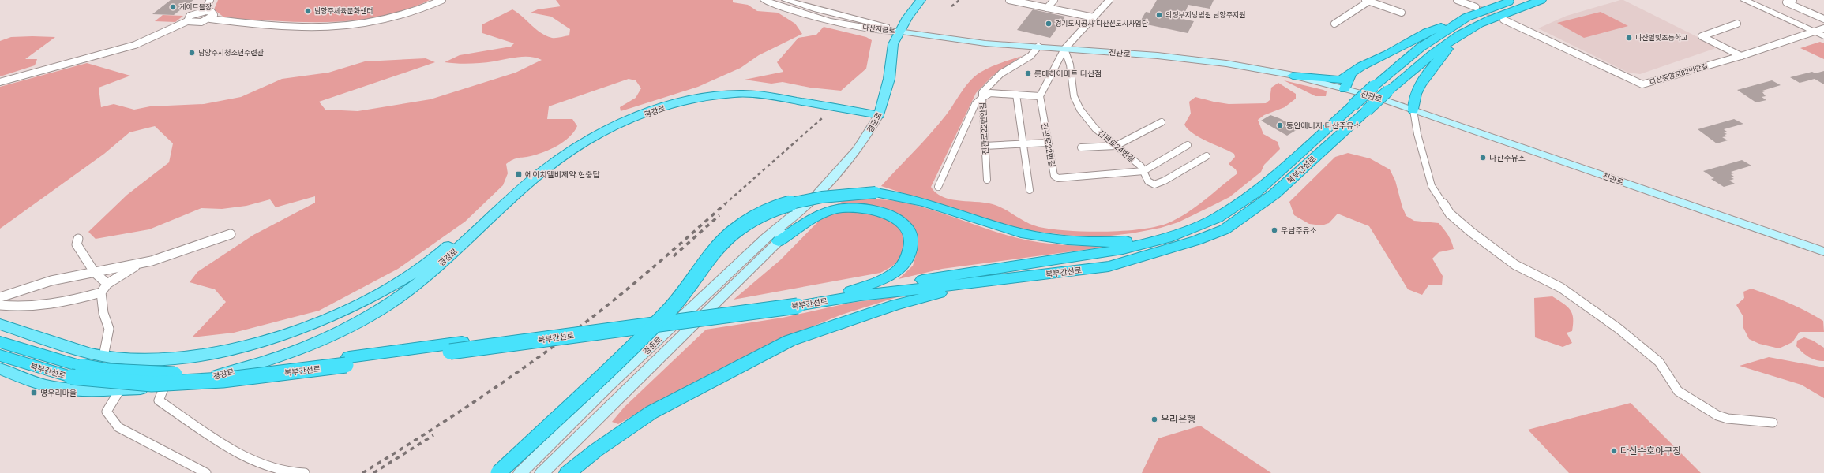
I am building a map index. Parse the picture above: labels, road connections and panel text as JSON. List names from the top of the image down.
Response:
{
  "streets": {
    "highway": ["북부간선로"],
    "main road": ["진관로", "경강로", "경춘로"],
    "street": [
      "다산지금로",
      "다산중앙로82번안길",
      "진관로22번안길",
      "진관로22번길",
      "진관로24번길"
    ]
  },
  "crossings": [
    ["다산지금로", "진관로"],
    ["다산지금로", "경춘로"],
    ["진관로", "경춘로"],
    ["진관로", "진관로24번길"],
    ["경강로", "경춘로"],
    ["진관로22번안길", "진관로22번길"],
    ["진관로22번길", "진관로24번길"]
  ],
  "places": {
    "other": [
      "게이트볼장",
      "남양주체육문화센터",
      "의정부지방법원 남양주지원",
      "경기도시공사 다산신도시사업단",
      "다산별빛초등학교",
      "남양주시청소년수련관",
      "롯데하이마트 다산점",
      "동안에너지 다산주유소",
      "다산주유소",
      "우남주유소",
      "우리은행",
      "다산수호야구장"
    ],
    "transit": ["에이치엘비제약.현충탑", "명우리마을"]
  }
}
